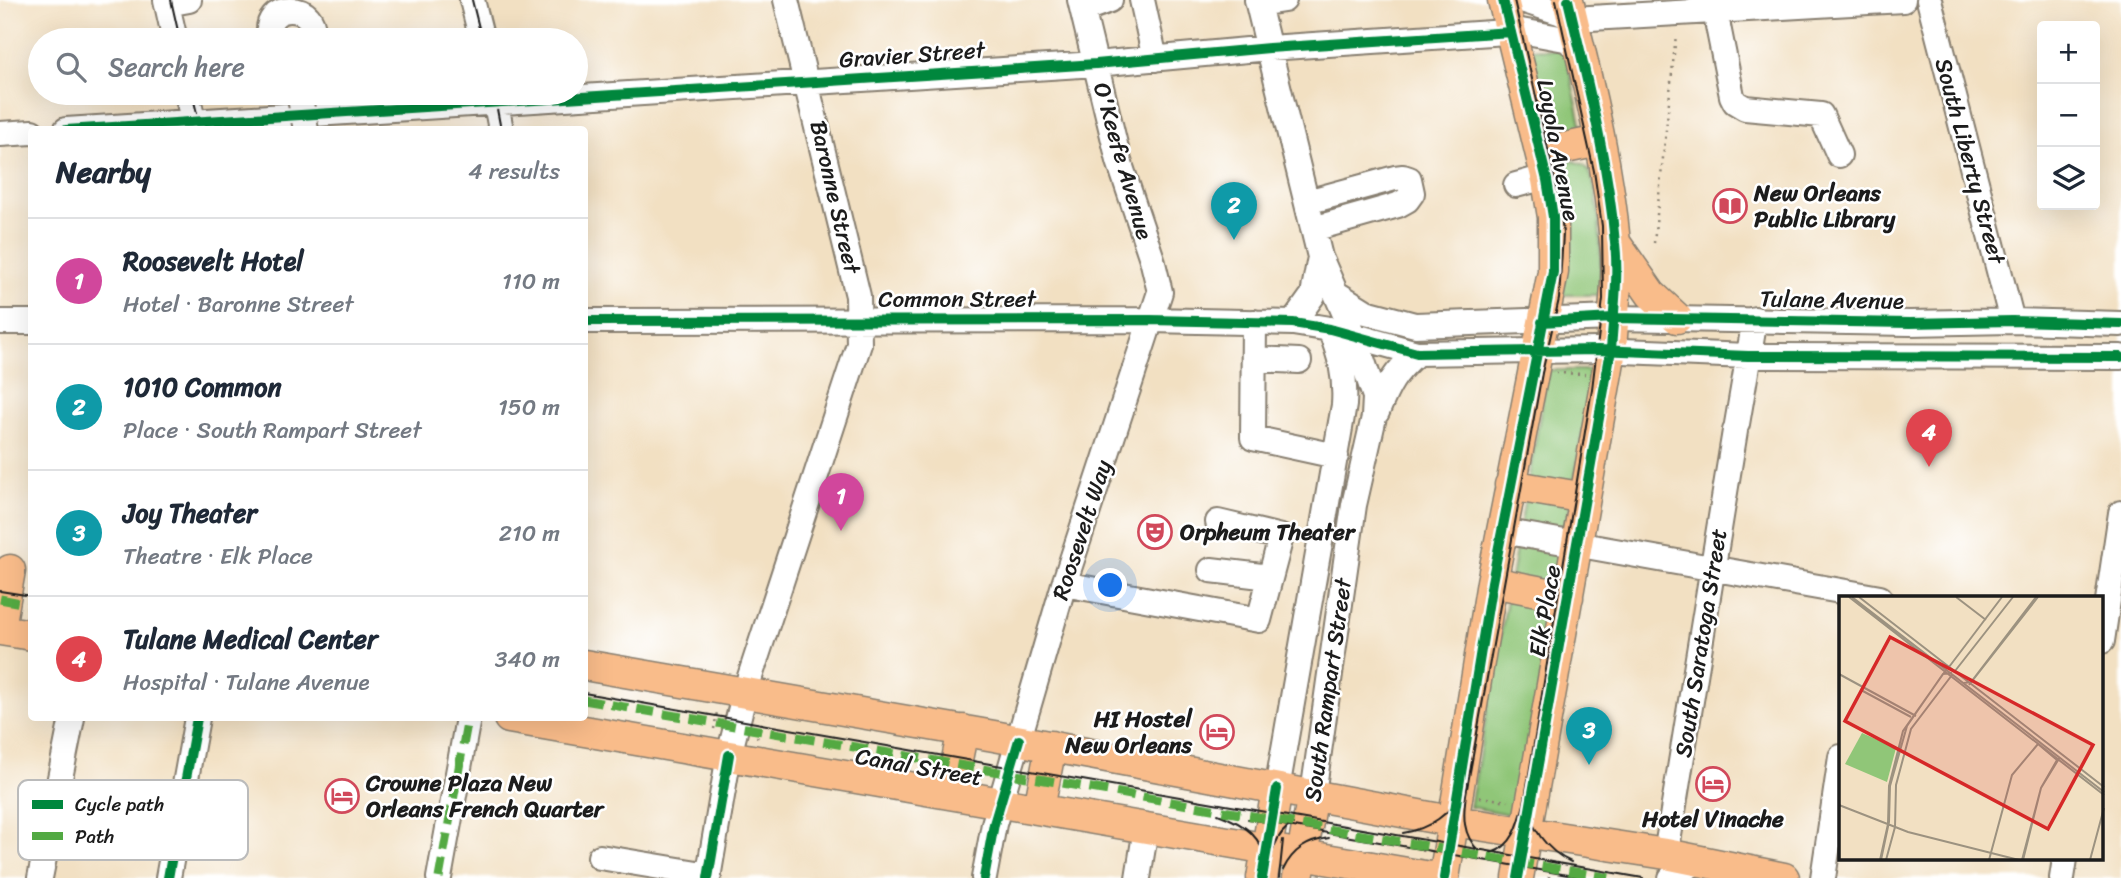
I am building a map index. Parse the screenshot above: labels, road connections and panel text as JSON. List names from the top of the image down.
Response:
{
  "streets": {
    "main road": [
      "Loyola Avenue",
      "Elk Place",
      "South Rampart Street",
      "Canal Street"
    ],
    "street": [
      "Gravier Street",
      "O'Keefe Avenue",
      "South Liberty Street",
      "Baronne Street",
      "Common Street",
      "Tulane Avenue",
      "Roosevelt Way",
      "South Saratoga Street"
    ]
  },
  "crossings": [
    ["Gravier Street", "Loyola Avenue"],
    ["Gravier Street", "O'Keefe Avenue"],
    ["Gravier Street", "Baronne Street"],
    ["Gravier Street", "South Rampart Street"],
    ["Loyola Avenue", "Tulane Avenue"],
    ["Loyola Avenue", "Elk Place"],
    ["O'Keefe Avenue", "Common Street"],
    ["O'Keefe Avenue", "Roosevelt Way"],
    ["South Liberty Street", "Tulane Avenue"],
    ["Baronne Street", "Common Street"],
    ["Baronne Street", "Canal Street"],
    ["Common Street", "Roosevelt Way"],
    ["Common Street", "South Rampart Street"],
    ["Tulane Avenue", "South Saratoga Street"],
    ["Tulane Avenue", "South Rampart Street"],
    ["Roosevelt Way", "Canal Street"],
    ["Elk Place", "Canal Street"],
    ["South Saratoga Street", "Canal Street"],
    ["South Rampart Street", "Canal Street"]
  ],
  "places": {
    "library": ["New Orleans Public Library"],
    "theatre": ["Orpheum Theater"],
    "hotel": ["HI Hostel New Orleans", "Hotel Vinache", "Crowne Plaza New Orleans French Quarter"]
  },
  "legend": ["Cycle path", "Path"],
  "page": {
    "map_buttons": ["+", "−"],
    "search": "Search here",
    "heading": ["Nearby", "4 results"],
    "pins": [
      "2",
      "4",
      "1",
      "3"
    ],
    "list": [
      {
        "mark": "1",
        "name": "Roosevelt Hotel",
        "note": "Hotel · Baronne Street",
        "value": "110 m"
      },
      {
        "mark": "2",
        "name": "1010 Common",
        "note": "Place · South Rampart Street",
        "value": "150 m"
      },
      {
        "mark": "3",
        "name": "Joy Theater",
        "note": "Theatre · Elk Place",
        "value": "210 m"
      },
      {
        "mark": "4",
        "name": "Tulane Medical Center",
        "note": "Hospital · Tulane Avenue",
        "value": "340 m"
      }
    ]
  }
}
